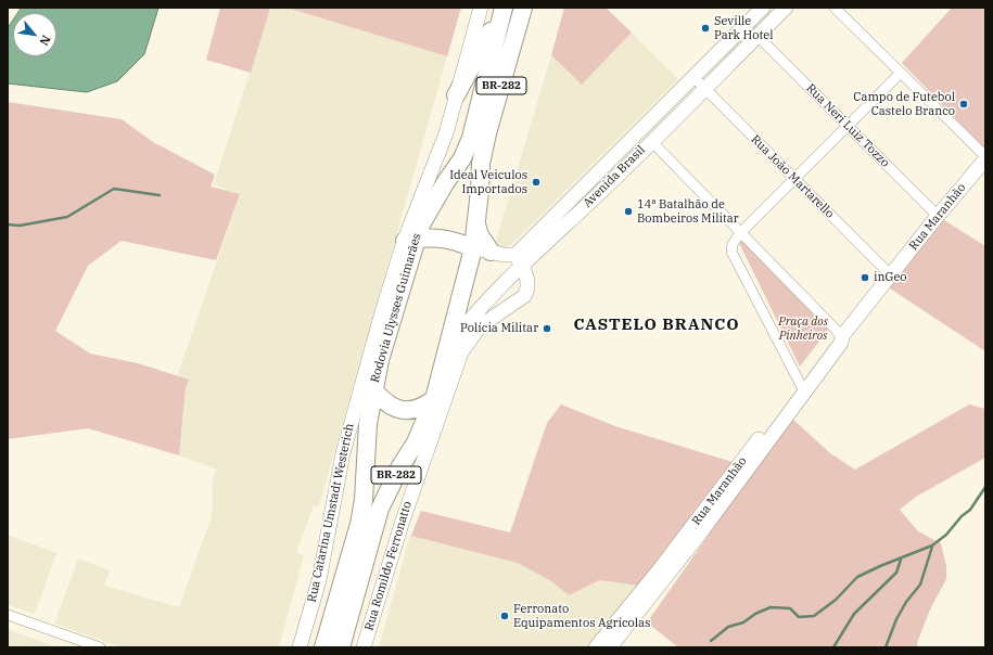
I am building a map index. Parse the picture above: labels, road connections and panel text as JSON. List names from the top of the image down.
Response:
{
  "streets": {
    "highway": ["BR-282", "Rodovia Ulysses Guimarães"],
    "street": [
      "Rua Neri Luiz Tozzo",
      "Avenida Brasil",
      "Rua João Martarello",
      "Rua Maranhão",
      "Rua Catarina Umstadt Westerich",
      "Rua Romildo Ferronatto"
    ]
  },
  "crossings": [
    ["BR-282", "Avenida Brasil"],
    ["Rua Neri Luiz Tozzo", "Avenida Brasil"],
    ["Rua Neri Luiz Tozzo", "Rua Maranhão"],
    ["Avenida Brasil", "Rua João Martarello"],
    ["Avenida Brasil", "Rua Romildo Ferronatto"],
    ["Rua João Martarello", "Rua Maranhão"],
    ["Rodovia Ulysses Guimarães", "Rua Catarina Umstadt Westerich"]
  ],
  "districts": ["CASTELO BRANCO"],
  "parks": ["Praça dos Pinheiros"],
  "places": [
    "Seville Park Hotel",
    "Campo de Futebol Castelo Branco",
    "Ideal Veiculos Importados",
    "14ª Batalhão de Bombeiros Militar",
    "inGeo",
    "Polícia Militar",
    "Ferronato Equipamentos Agrícolas"
  ],
  "north": "bottom right"
}
